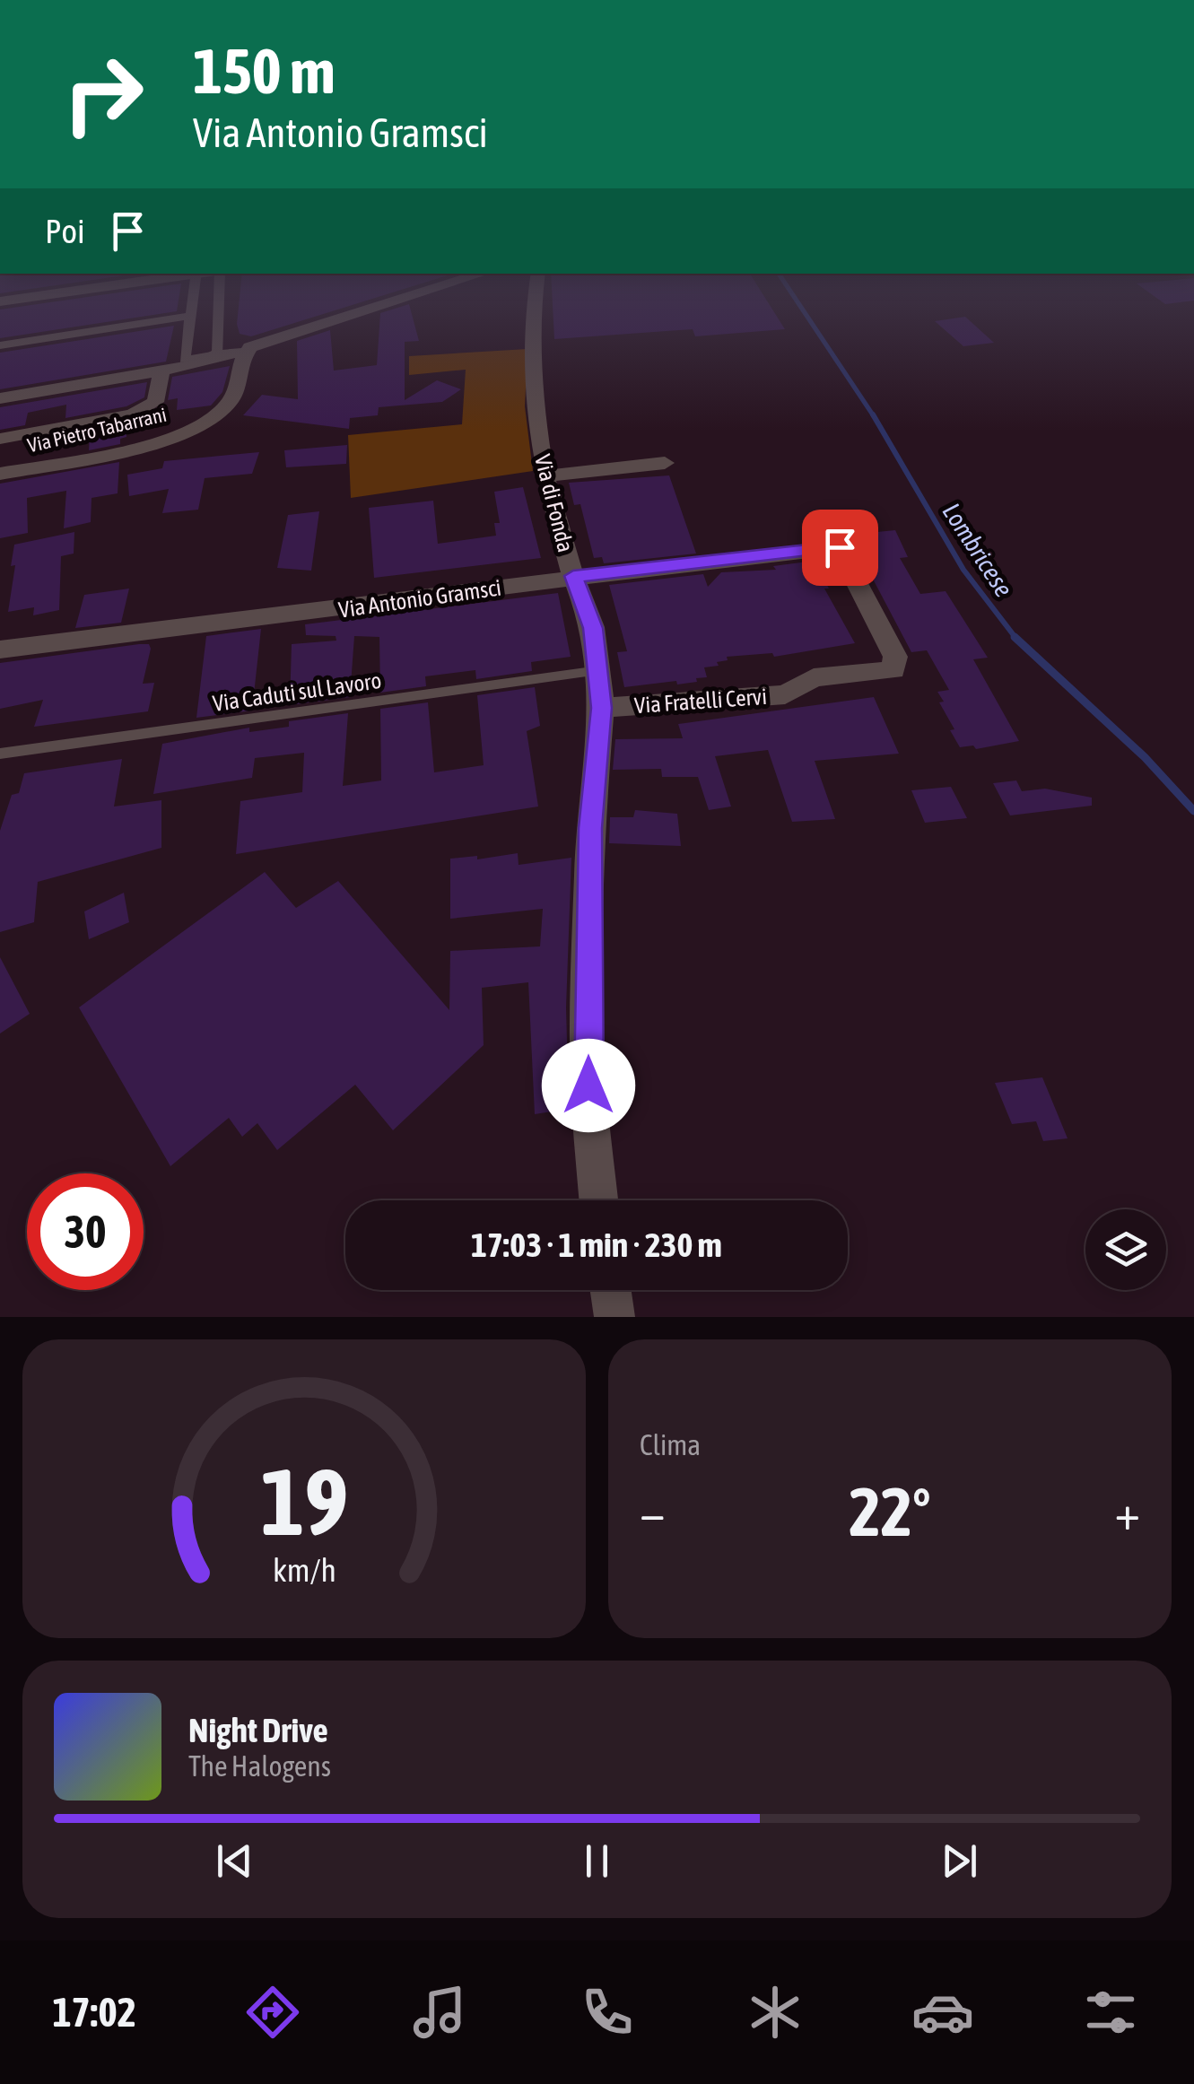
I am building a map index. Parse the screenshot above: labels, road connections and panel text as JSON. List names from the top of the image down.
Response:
{
  "streets": {
    "street": [
      "Via Pietro Tabarrani",
      "Via di Fonda",
      "Via Antonio Gramsci",
      "Via Fratelli Cervi"
    ],
    "lane": ["Via Caduti sul Lavoro"]
  },
  "crossings": [
    ["Via di Fonda", "Via Antonio Gramsci"],
    ["Via di Fonda", "Via Caduti sul Lavoro"],
    ["Via di Fonda", "Via Fratelli Cervi"],
    ["Via Antonio Gramsci", "Via Fratelli Cervi"]
  ],
  "water": ["Lombricese"],
  "page": {
    "turn": ["150 m", "Via Antonio Gramsci"],
    "then": "Poi",
    "limit": "30",
    "trip": "17:03 · 1 min · 230 m",
    "tile": "Clima",
    "heat": ["−", "22°", "+"],
    "song": ["Night Drive", "The Halogens"],
    "tabs": "17:02",
    "gauge": ["19", "km/h"]
  }
}
